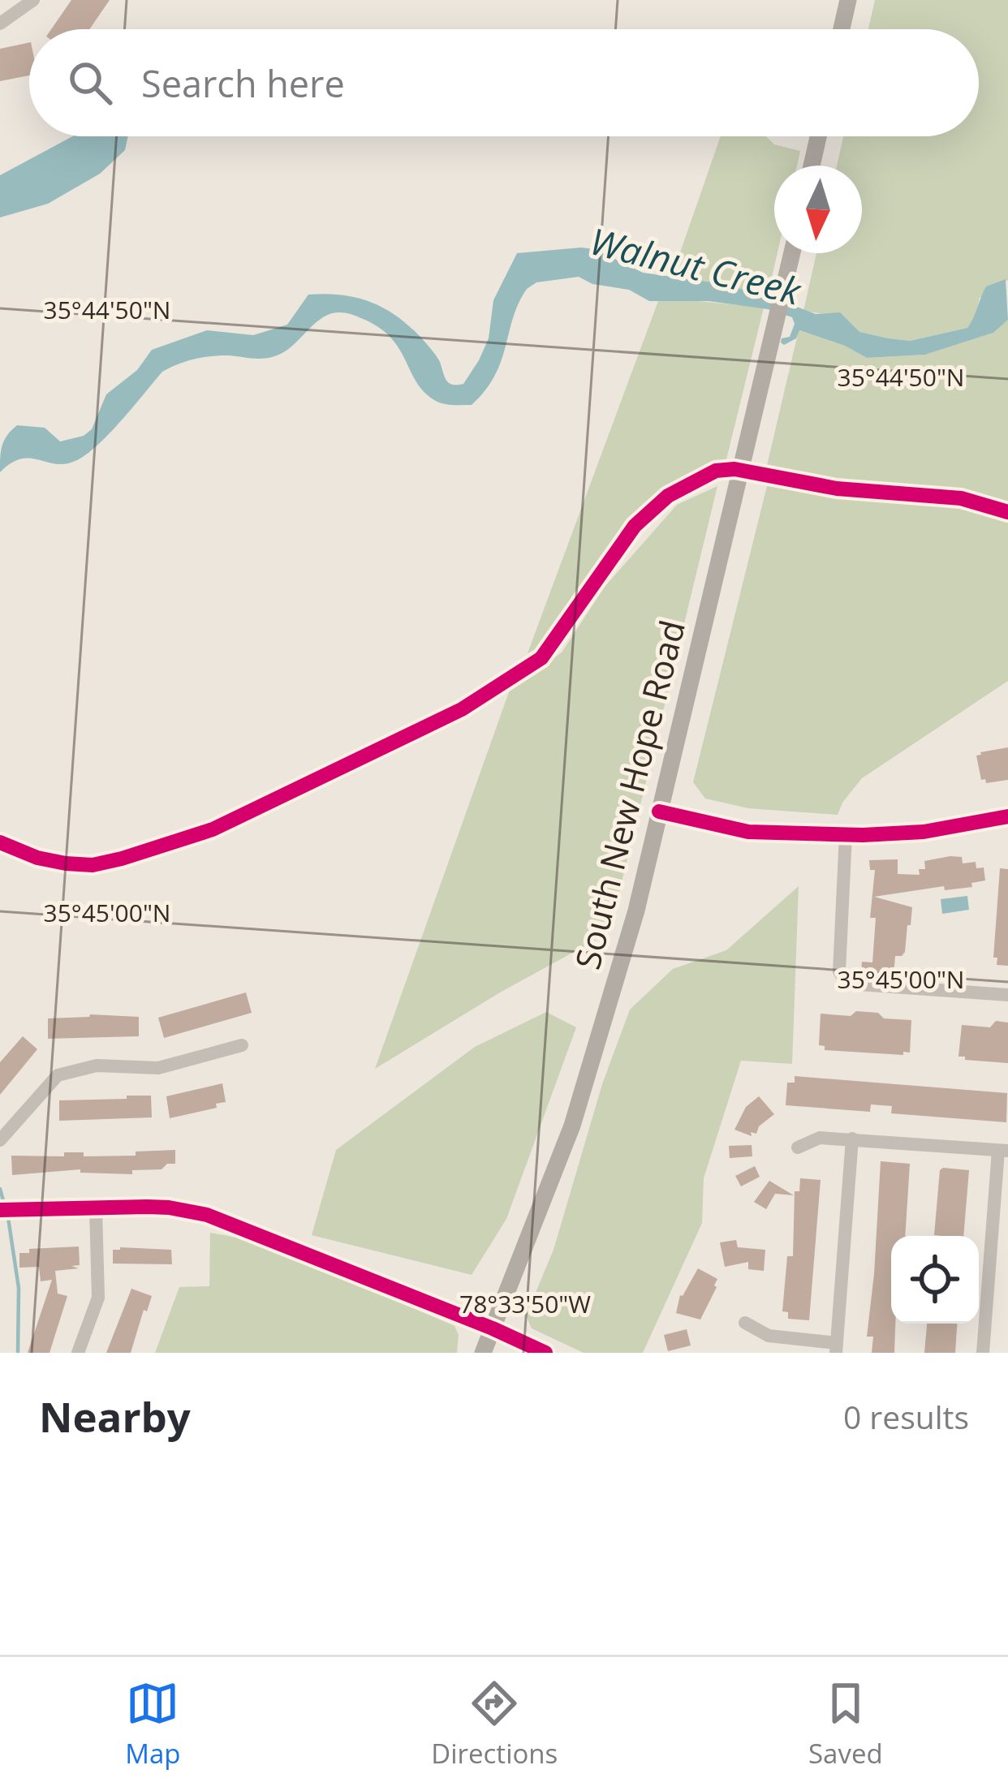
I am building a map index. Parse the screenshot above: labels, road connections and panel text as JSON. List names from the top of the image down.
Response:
{
  "streets": {
    "main road": ["South New Hope Road"]
  },
  "water": ["Walnut Creek"],
  "north": "bottom",
  "page": {
    "search": "Search here",
    "heading": ["Nearby", "0 results"],
    "nav": ["Map", "Directions", "Saved"]
  },
  "coordinates": ["35°44'50\"N", "35°45'00\"N", "78°33'50\"W"]
}
